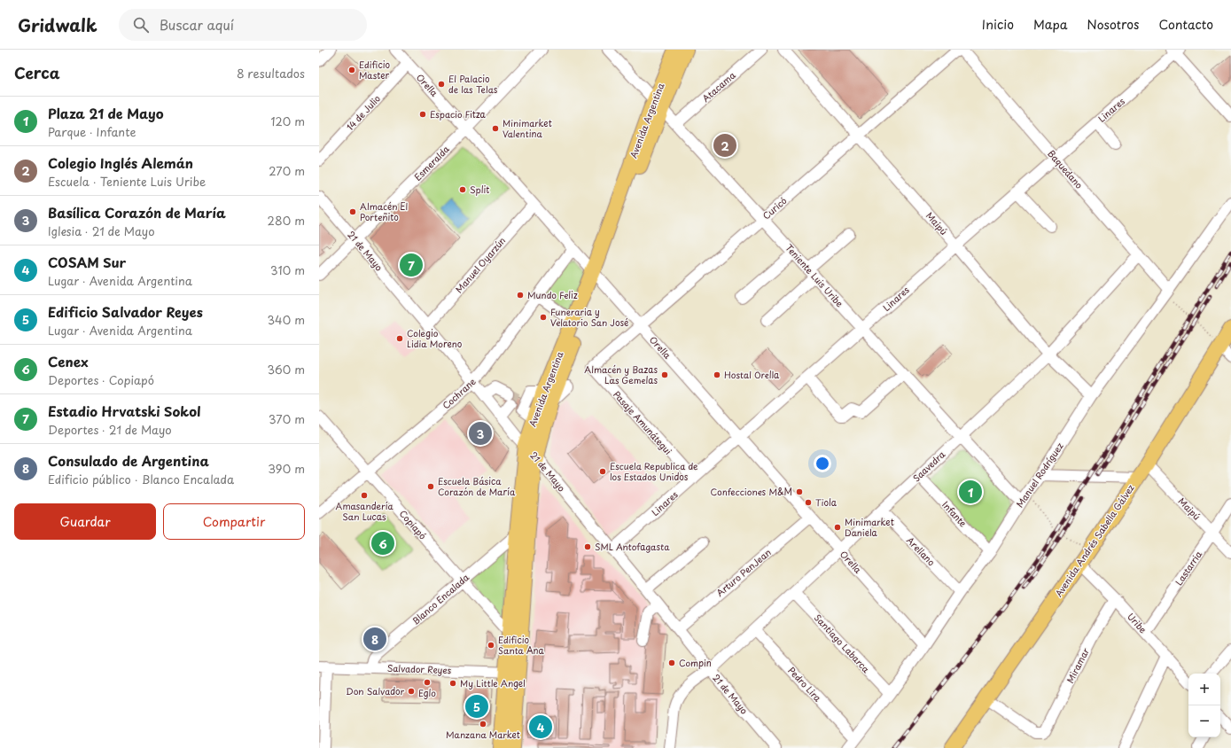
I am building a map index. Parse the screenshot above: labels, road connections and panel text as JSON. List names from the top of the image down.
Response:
{
  "streets": {
    "main road": ["Avenida Argentina", "Avenida Andrés Sabella Gálvez"],
    "street": [
      "Orella",
      "Atacama",
      "Linares",
      "14 de Julio",
      "Esmeralda",
      "Baquedano",
      "Curicó",
      "Maipú",
      "21 de Mayo",
      "Manuel Oyarzún",
      "Teniente Luis Uribe",
      "Cochrane",
      "Pasaje Amunátegui",
      "Saavedra",
      "Manuel Rodríguez",
      "Infante",
      "Copiapó",
      "Arellano",
      "Lastarria",
      "Arturo PenJean",
      "Blanco Encalada",
      "Uribe",
      "Santiago Labarca",
      "Miramar",
      "Salvador Reyes",
      "Pedro Lira"
    ]
  },
  "crossings": [
    ["Orella", "Linares"],
    ["Orella", "14 de Julio"],
    ["Orella", "Avenida Argentina"],
    ["Orella", "Esmeralda"],
    ["Orella", "Curicó"],
    ["Orella", "Manuel Oyarzún"],
    ["Orella", "Cochrane"],
    ["Orella", "Saavedra"],
    ["Orella", "Manuel Rodríguez"],
    ["Orella", "Arturo PenJean"],
    ["Atacama", "Teniente Luis Uribe"],
    ["Linares", "Baquedano"],
    ["Linares", "Maipú"],
    ["Linares", "21 de Mayo"],
    ["Linares", "Teniente Luis Uribe"],
    ["Linares", "Pasaje Amunátegui"],
    ["Avenida Argentina", "21 de Mayo"],
    ["Avenida Argentina", "Teniente Luis Uribe"],
    ["Avenida Argentina", "Copiapó"],
    ["Avenida Argentina", "Blanco Encalada"],
    ["Avenida Argentina", "Salvador Reyes"],
    ["Esmeralda", "21 de Mayo"],
    ["Baquedano", "Saavedra"],
    ["Baquedano", "Manuel Rodríguez"],
    ["Curicó", "Maipú"],
    ["Curicó", "Teniente Luis Uribe"],
    ["Curicó", "Pasaje Amunátegui"],
    ["Maipú", "Saavedra"],
    ["Maipú", "Manuel Rodríguez"],
    ["Maipú", "Avenida Andrés Sabella Gálvez"],
    ["Maipú", "Lastarria"],
    ["21 de Mayo", "Manuel Oyarzún"],
    ["21 de Mayo", "Cochrane"],
    ["21 de Mayo", "Saavedra"],
    ["21 de Mayo", "Arturo PenJean"],
    ["Teniente Luis Uribe", "Saavedra"],
    ["Teniente Luis Uribe", "Manuel Rodríguez"],
    ["Cochrane", "Copiapó"],
    ["Saavedra", "Infante"],
    ["Saavedra", "Arellano"],
    ["Saavedra", "Santiago Labarca"],
    ["Saavedra", "Pedro Lira"],
    ["Manuel Rodríguez", "Infante"],
    ["Manuel Rodríguez", "Arellano"],
    ["Manuel Rodríguez", "Santiago Labarca"],
    ["Manuel Rodríguez", "Pedro Lira"],
    ["Copiapó", "Blanco Encalada"],
    ["Avenida Andrés Sabella Gálvez", "Uribe"],
    ["Avenida Andrés Sabella Gálvez", "Miramar"],
    ["Lastarria", "Uribe"],
    ["Blanco Encalada", "Salvador Reyes"],
    ["Uribe", "Miramar"]
  ],
  "places": [
    "Edificio Master",
    "El Palacio de las Telas",
    "Espacio Fitza",
    "Minimarket Valentina",
    "Split",
    "Almacén El Porteñito",
    "Mundo Feliz",
    "Funeraria y Velatorio San José",
    "Colegio Lidia Moreno",
    "Almacén y Bazas Las Gemelas",
    "Hostal Orella",
    "Escuela Republica de los Estados Unidos",
    "Escuela Básica Corazón de María",
    "Confecciones M&M",
    "Amasandería San Lucas",
    "Tiola",
    "Minimarket Daniela",
    "SML Antofagasta",
    "Edificio Santa Ana",
    "Compin",
    "Eglo",
    "My Little Angel",
    "Don Salvador",
    "Manzana Market"
  ],
  "page": {
    "header": "Gridwalk",
    "search": "Buscar aquí",
    "nav": [
      "Inicio",
      "Mapa",
      "Nosotros",
      "Contacto"
    ],
    "heading": ["Cerca", "8 resultados"],
    "list": [
      {
        "mark": "1",
        "name": "Plaza 21 de Mayo",
        "note": "Parque · Infante",
        "value": "120 m"
      },
      {
        "mark": "2",
        "name": "Colegio Inglés Alemán",
        "note": "Escuela · Teniente Luis Uribe",
        "value": "270 m"
      },
      {
        "mark": "3",
        "name": "Basílica Corazón de María",
        "note": "Iglesia · 21 de Mayo",
        "value": "280 m"
      },
      {
        "mark": "4",
        "name": "COSAM Sur",
        "note": "Lugar · Avenida Argentina",
        "value": "310 m"
      },
      {
        "mark": "5",
        "name": "Edificio Salvador Reyes",
        "note": "Lugar · Avenida Argentina",
        "value": "340 m"
      },
      {
        "mark": "6",
        "name": "Cenex",
        "note": "Deportes · Copiapó",
        "value": "360 m"
      },
      {
        "mark": "7",
        "name": "Estadio Hrvatski Sokol",
        "note": "Deportes · 21 de Mayo",
        "value": "370 m"
      },
      {
        "mark": "8",
        "name": "Consulado de Argentina",
        "note": "Edificio público · Blanco Encalada",
        "value": "390 m"
      }
    ],
    "pins": [
      "2",
      "7",
      "3",
      "1",
      "6",
      "8",
      "5",
      "4"
    ],
    "buttons": ["Guardar", "Compartir"],
    "map_buttons": ["+", "−"]
  }
}
